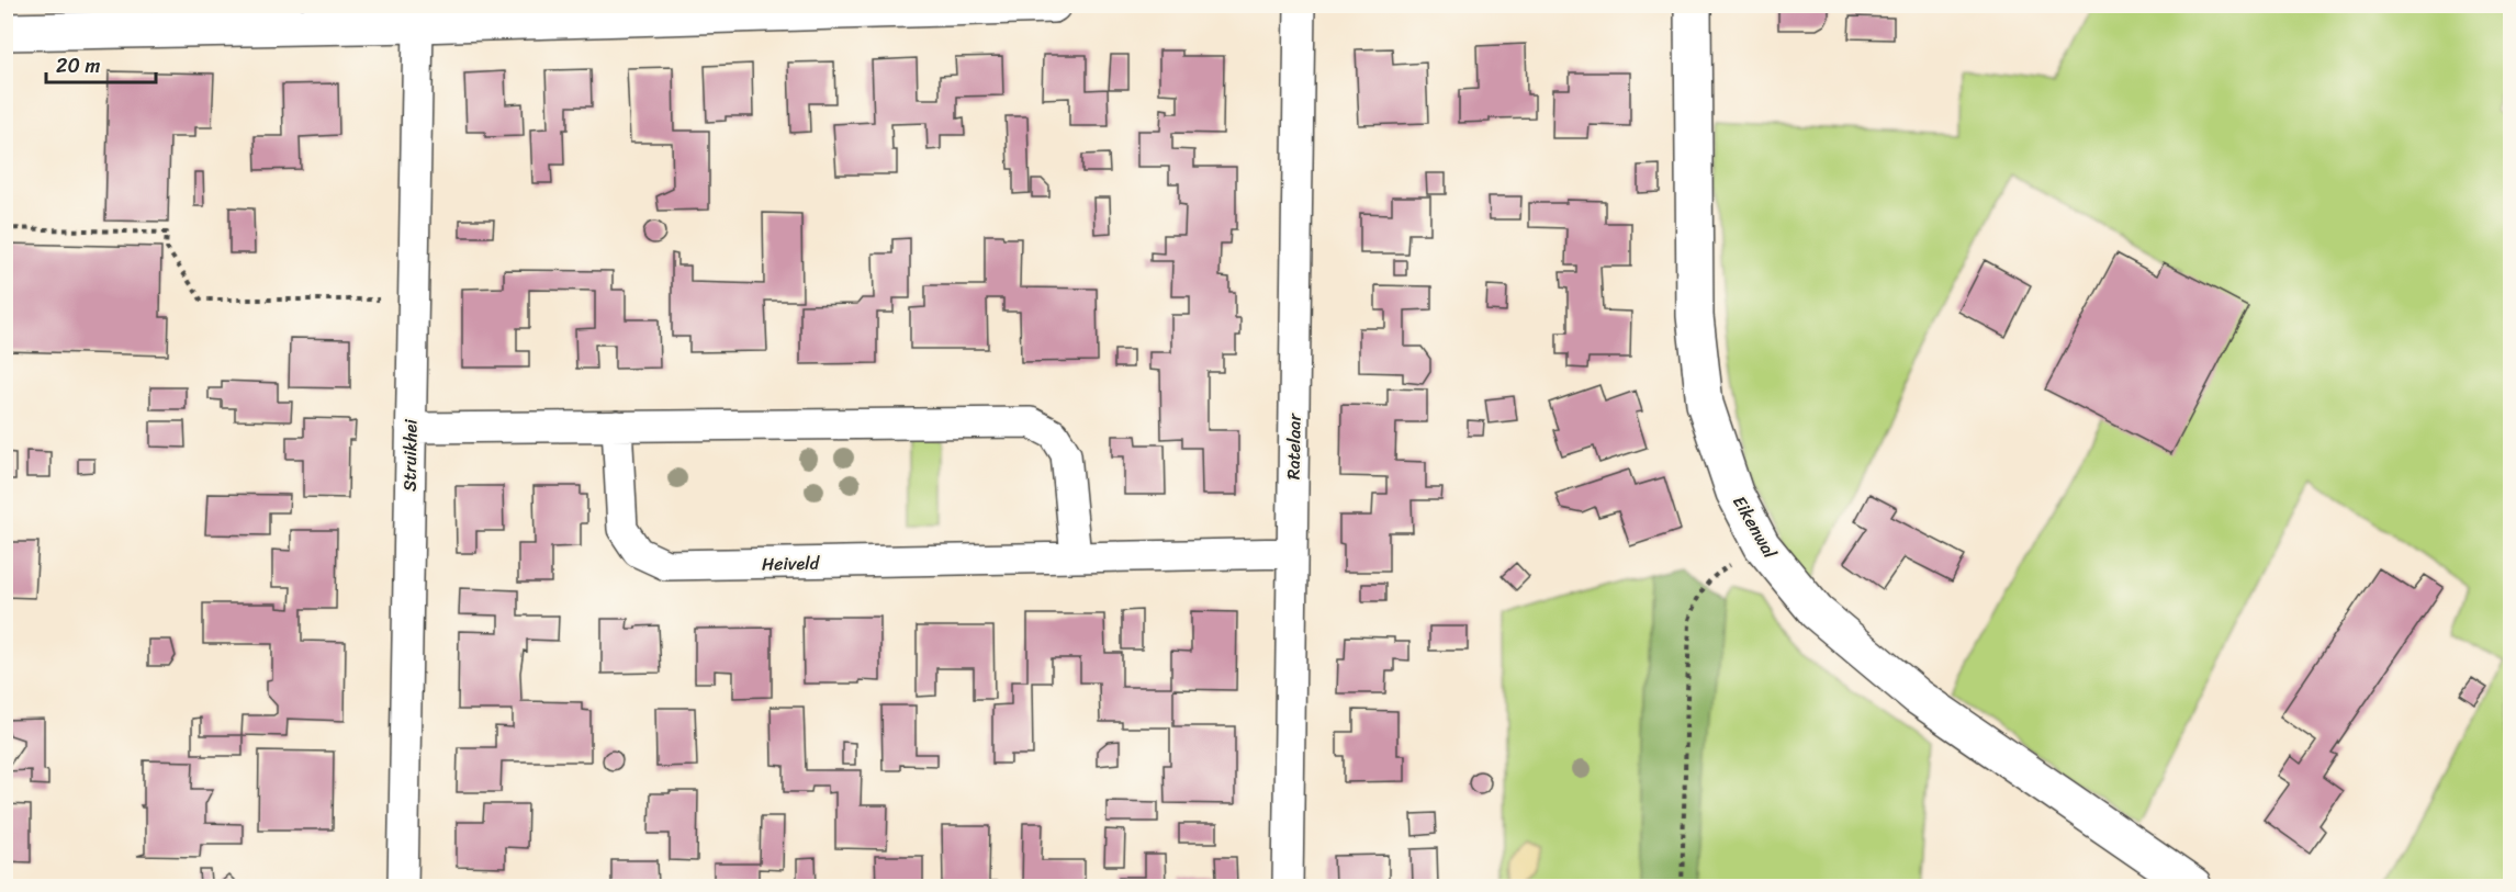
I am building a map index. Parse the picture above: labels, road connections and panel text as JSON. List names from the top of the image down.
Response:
{
  "streets": {
    "street": [
      "Ratelaar",
      "Struikhei",
      "Eikenwal",
      "Heiveld"
    ]
  },
  "crossings": [
    ["Ratelaar", "Heiveld"]
  ],
  "scale_bar": "20 m"
}
